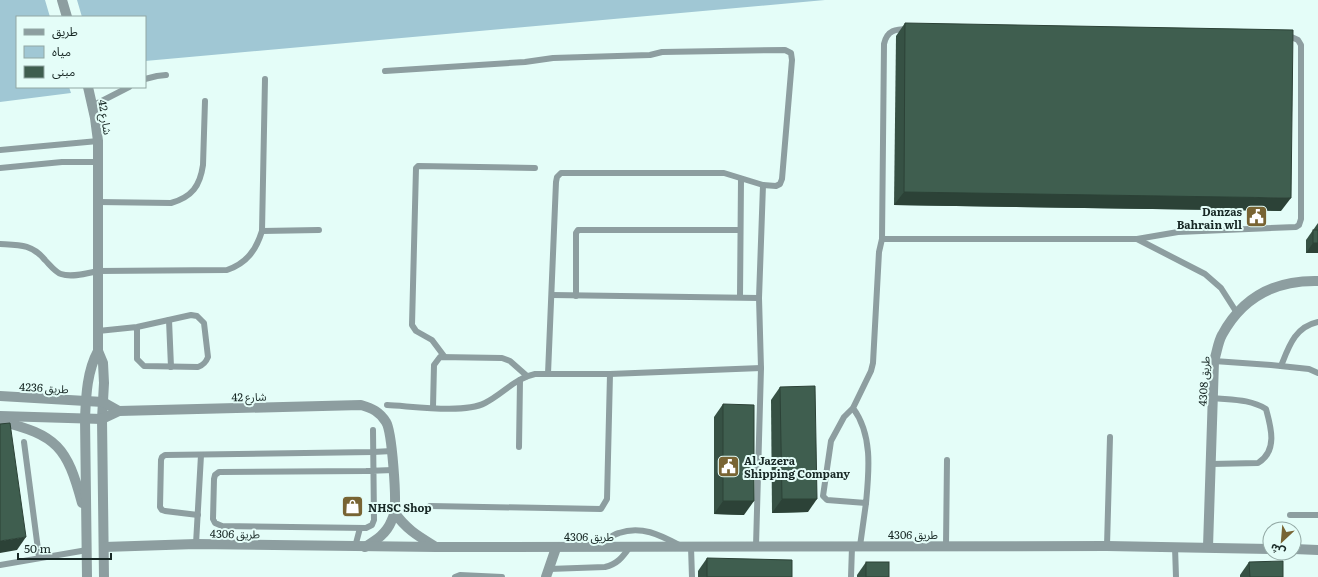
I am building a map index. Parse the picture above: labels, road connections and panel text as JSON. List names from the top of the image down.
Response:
{
  "streets": {
    "street": [
      "شارع 42",
      "طريق 4308",
      "طريق 4236",
      "طريق 4306"
    ]
  },
  "crossings": [
    ["شارع 42", "طريق 4236"],
    ["شارع 42", "طريق 4306"],
    ["طريق 4308", "طريق 4306"]
  ],
  "places": {
    "public building": ["Danzas Bahrain wll", "Al Jazera Shipping Company"],
    "shop": ["NHSC Shop"]
  },
  "legend": ["طريق", "مياه", "مبنى"],
  "scale_bar": "50 m",
  "north": "bottom left"
}
